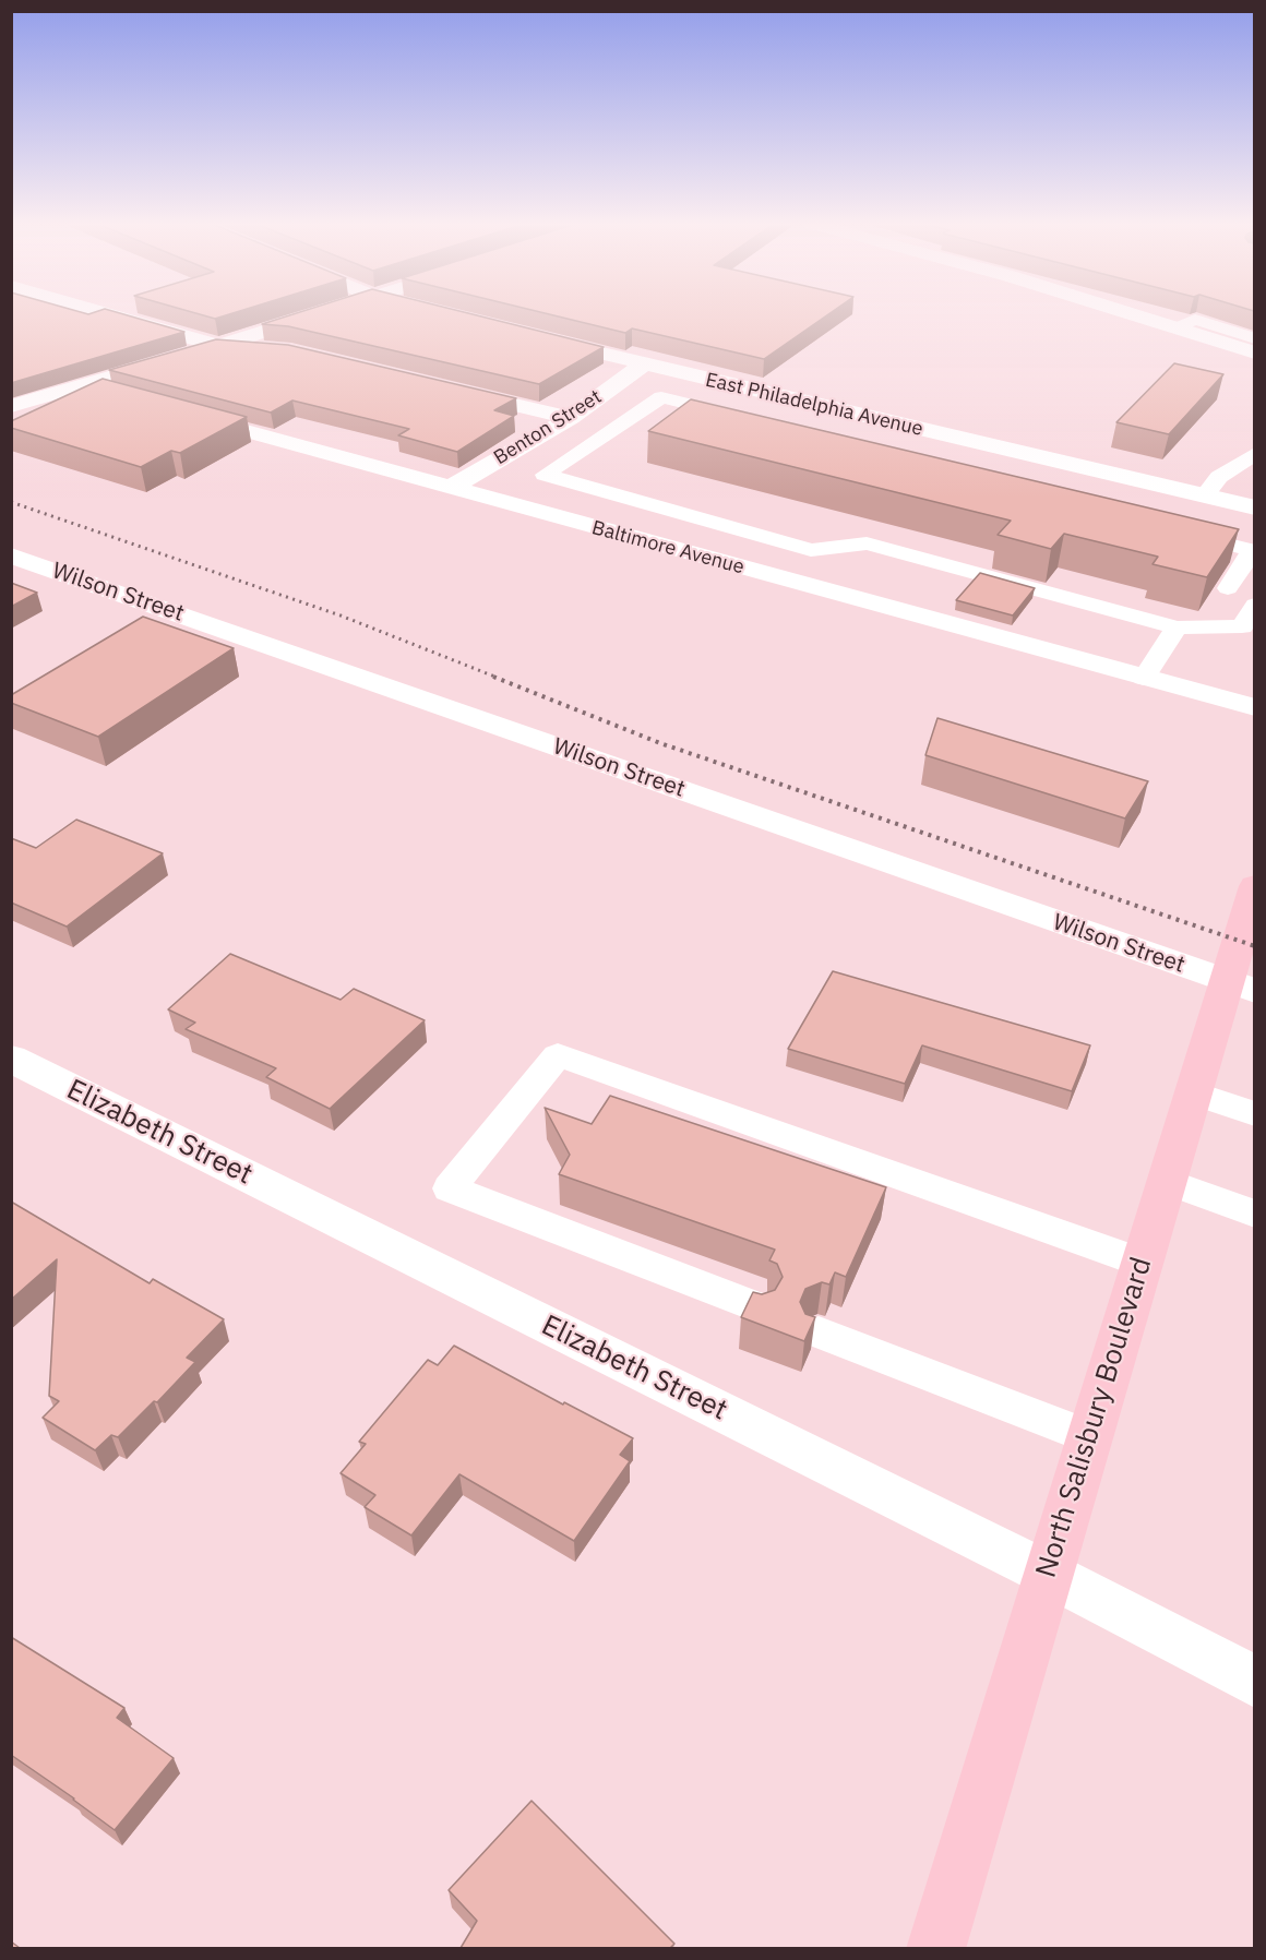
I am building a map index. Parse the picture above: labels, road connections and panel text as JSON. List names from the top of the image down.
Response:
{
  "streets": {
    "main road": ["North Salisbury Boulevard"],
    "street": [
      "East Philadelphia Avenue",
      "Benton Street",
      "Baltimore Avenue",
      "Wilson Street",
      "Elizabeth Street"
    ]
  },
  "crossings": [
    ["East Philadelphia Avenue", "Benton Street"],
    ["Benton Street", "Baltimore Avenue"],
    ["Wilson Street", "North Salisbury Boulevard"],
    ["Elizabeth Street", "North Salisbury Boulevard"]
  ]
}
